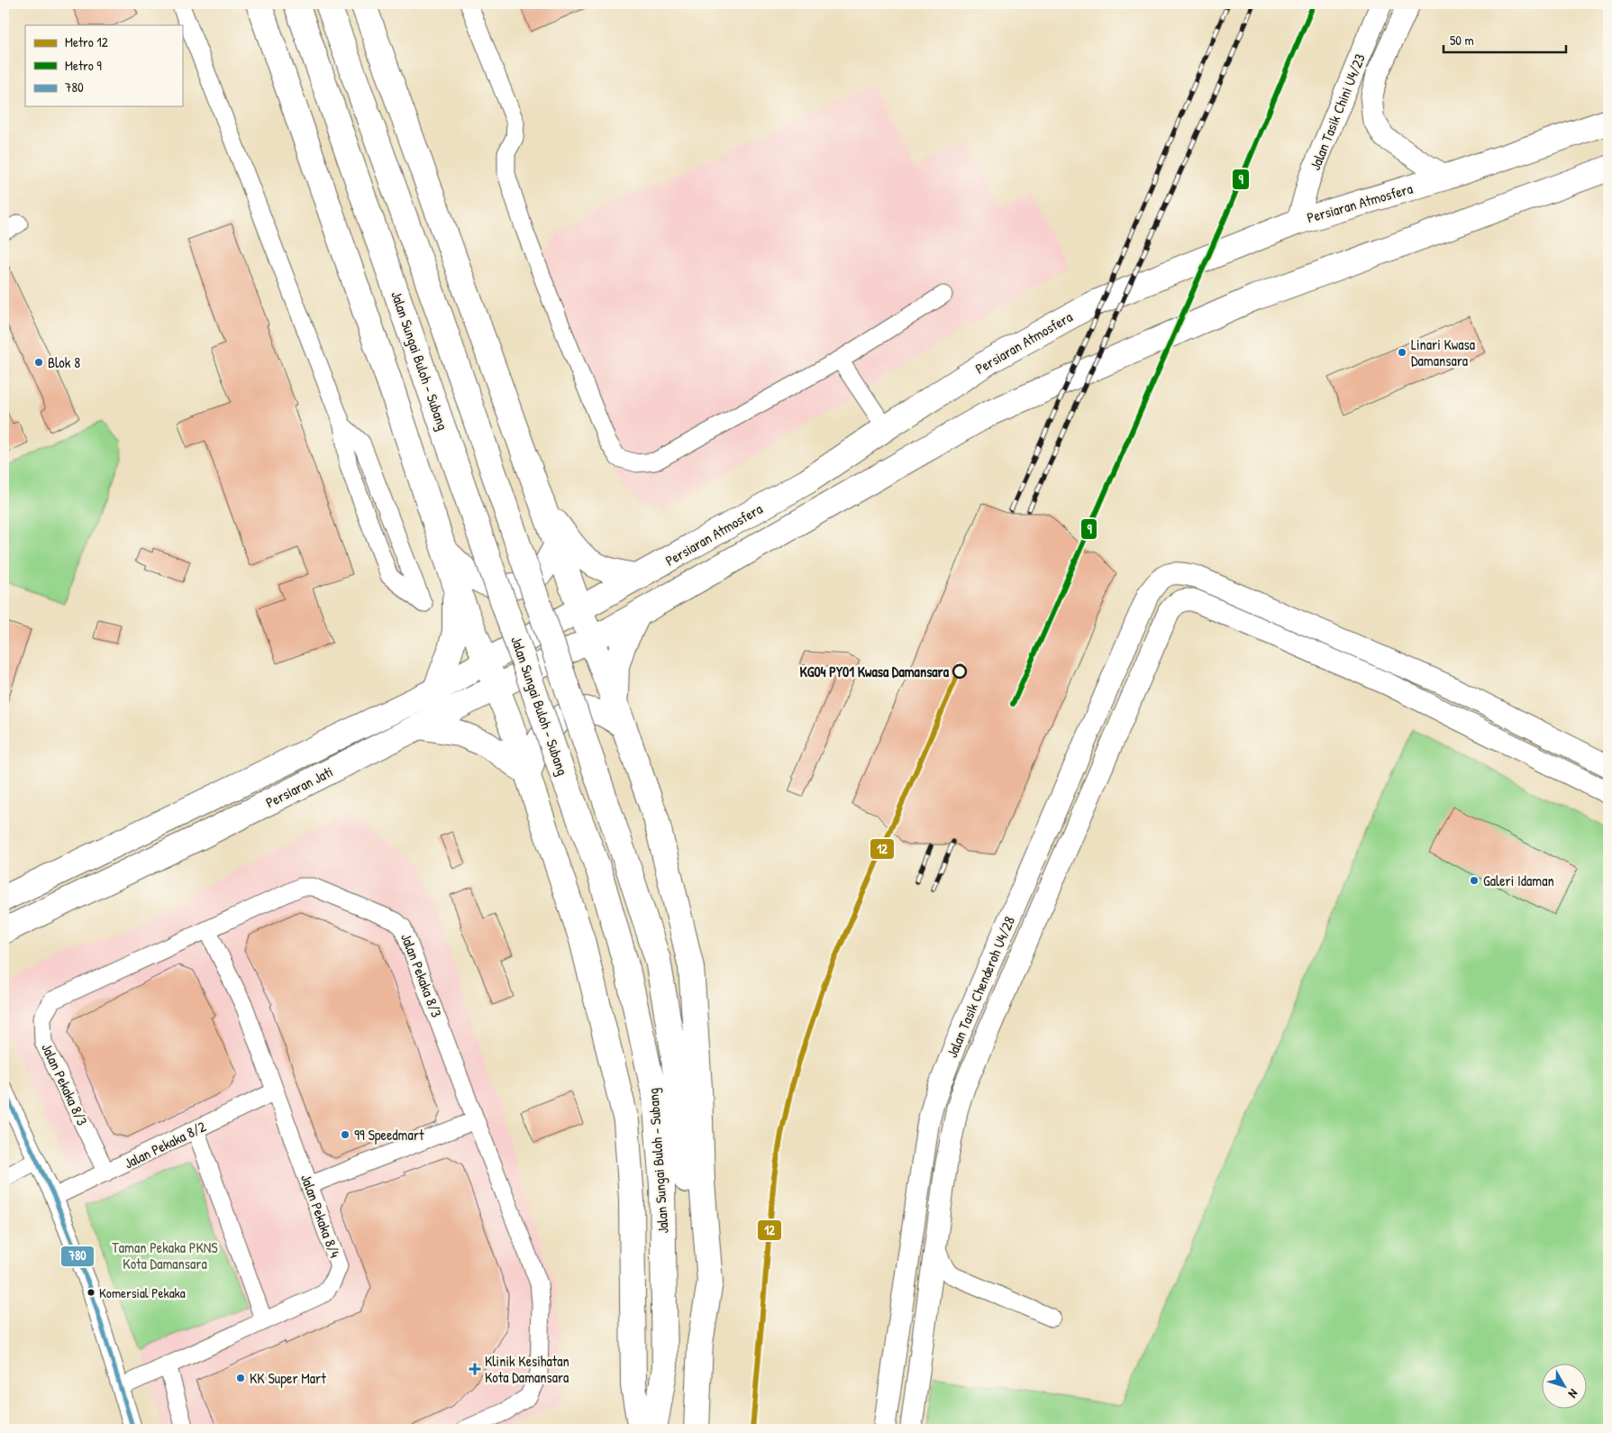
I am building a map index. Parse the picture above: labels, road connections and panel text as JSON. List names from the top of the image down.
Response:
{
  "streets": {
    "main road": ["Persiaran Atmosfera", "Jalan Sungai Buloh - Subang", "Persiaran Jati"],
    "street": [
      "Jalan Tasik Chini U4/23",
      "Jalan Pekaka 8/3",
      "Jalan Tasik Chenderoh U4/28",
      "Jalan Pekaka 8/2",
      "Jalan Pekaka 8/4"
    ]
  },
  "crossings": [
    ["Jalan Tasik Chini U4/23", "Persiaran Atmosfera"],
    ["Persiaran Atmosfera", "Jalan Sungai Buloh - Subang"],
    ["Persiaran Atmosfera", "Persiaran Jati"],
    ["Jalan Sungai Buloh - Subang", "Persiaran Jati"],
    ["Jalan Pekaka 8/3", "Jalan Pekaka 8/2"],
    ["Jalan Pekaka 8/3", "Jalan Pekaka 8/4"],
    ["Jalan Pekaka 8/2", "Jalan Pekaka 8/4"]
  ],
  "parks": ["Taman Pekaka PKNS Kota Damansara"],
  "places": {
    "other": [
      "Linari Kwasa Damansara",
      "Blok 8",
      "KG04 PY01 Kwasa Damansara",
      "Galeri Idaman",
      "99 Speedmart",
      "Komersial Pekaka",
      "KK Super Mart"
    ],
    "health": ["Klinik Kesihatan Kota Damansara"]
  },
  "lines": ["metro line 9", "metro line 12", "transit line 780"],
  "legend": ["Metro 12", "Metro 9", "780"],
  "scale_bar": "50 m",
  "north": "bottom right"
}
